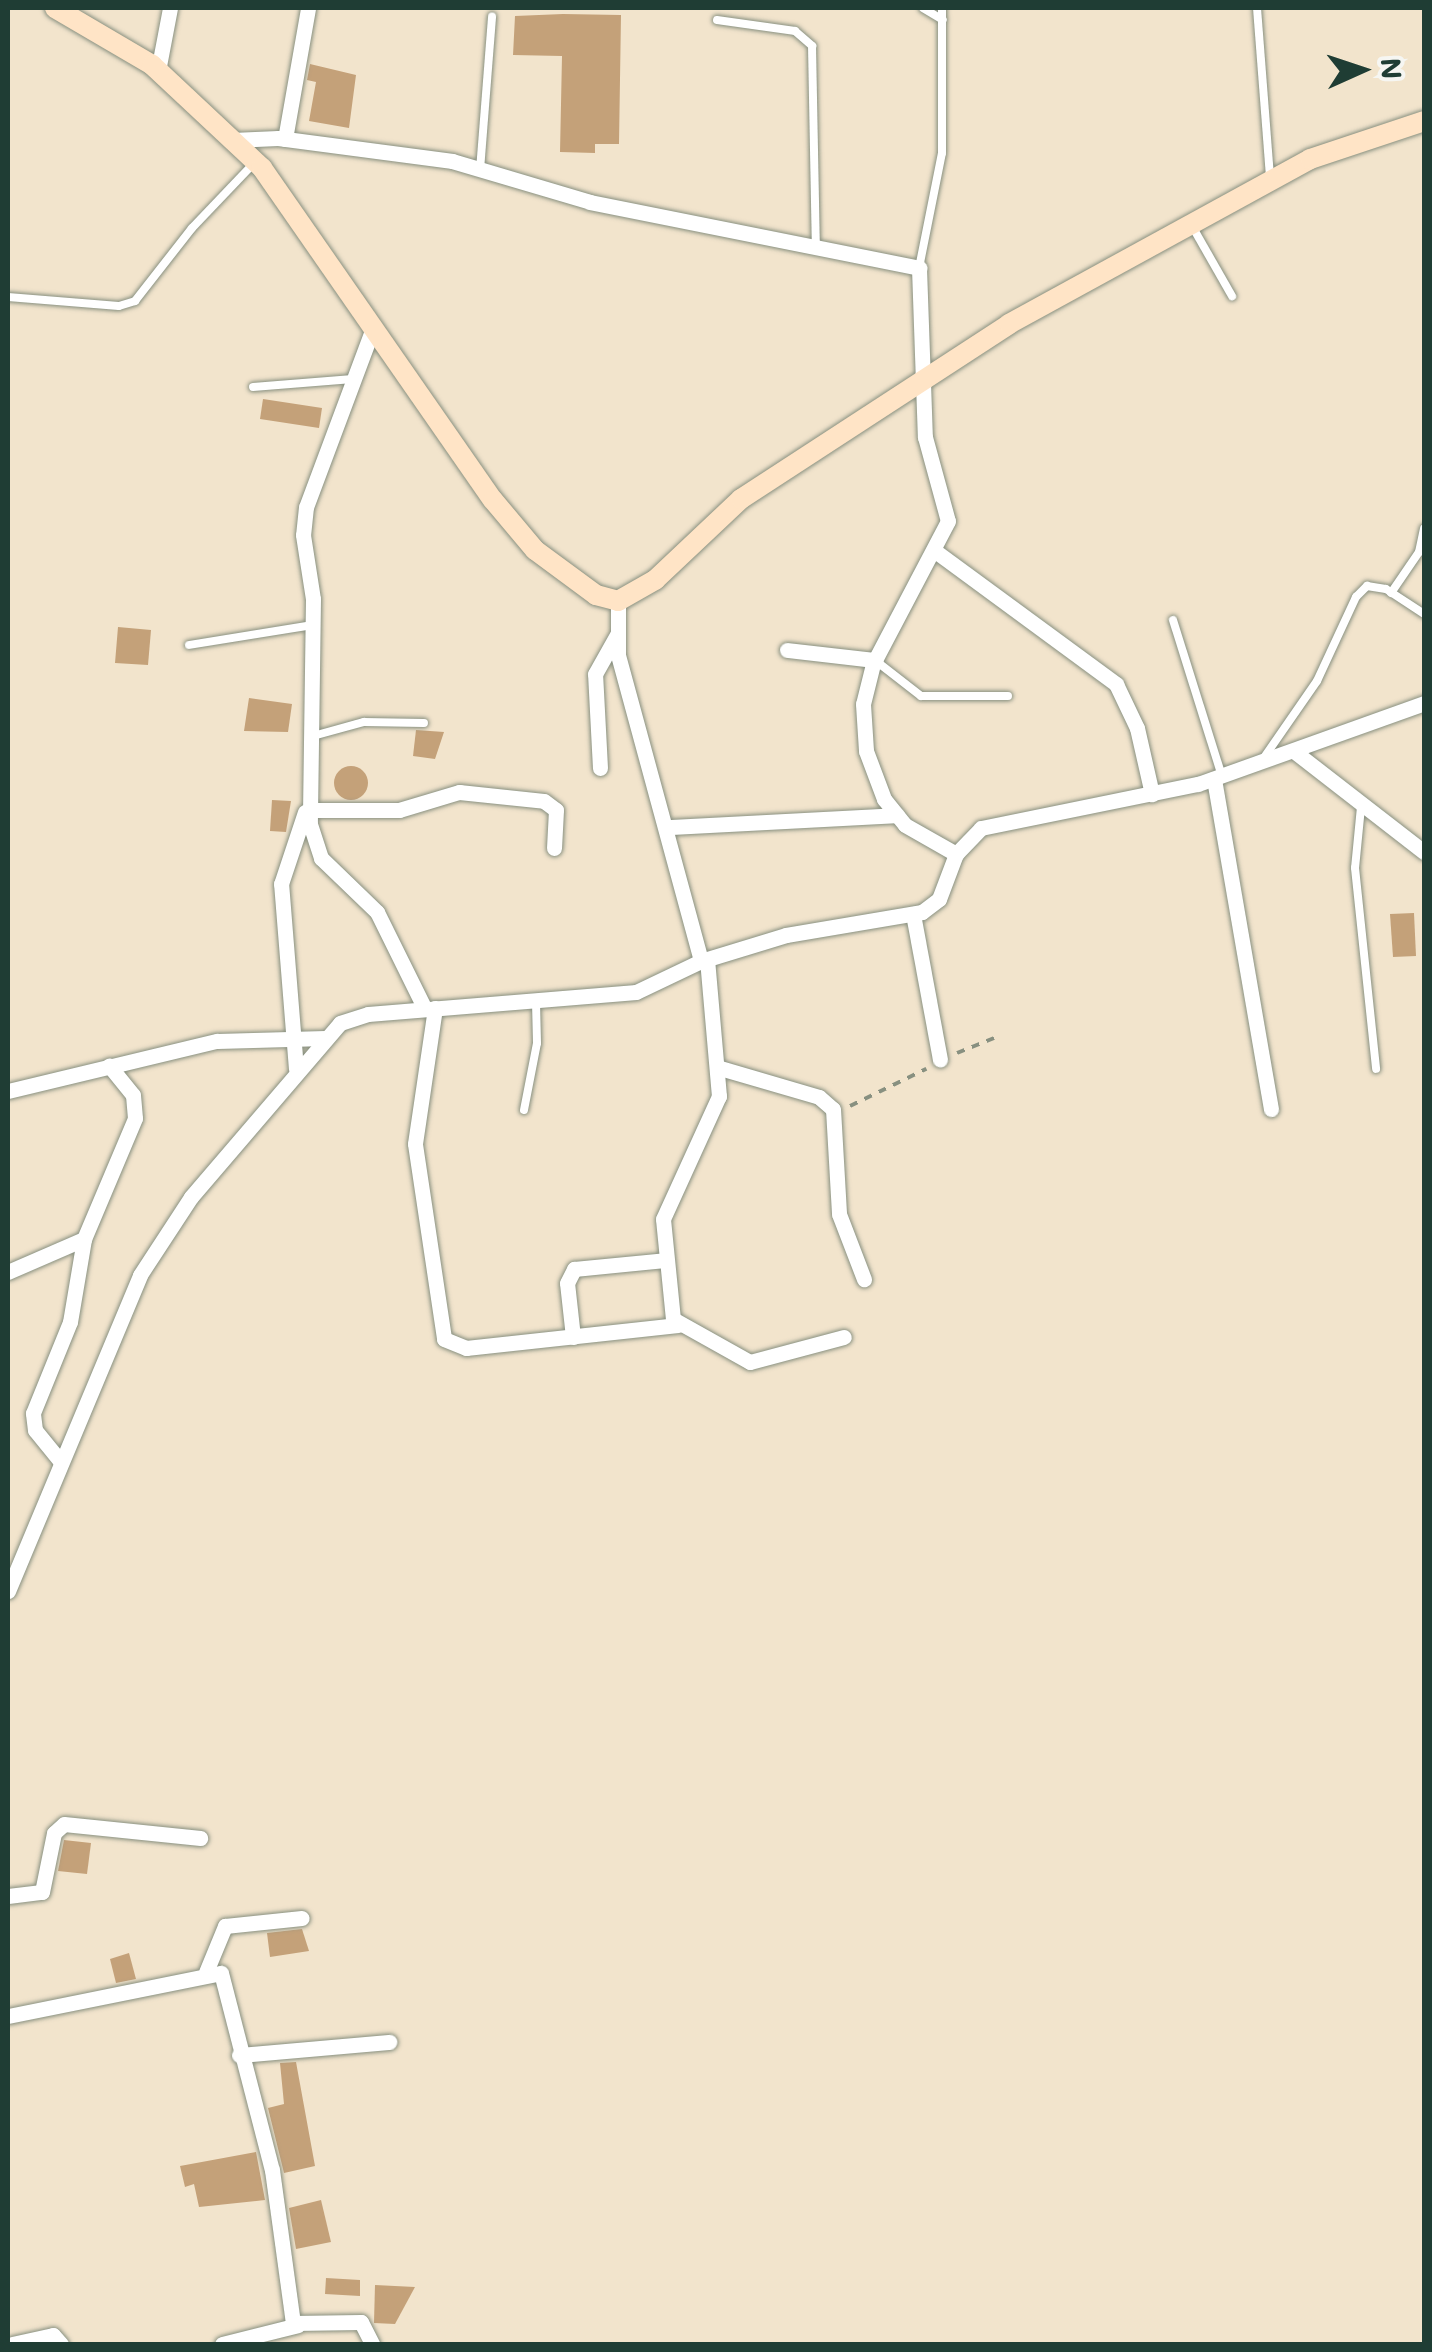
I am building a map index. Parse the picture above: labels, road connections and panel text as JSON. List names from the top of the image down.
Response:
{
  "north": "right"
}
